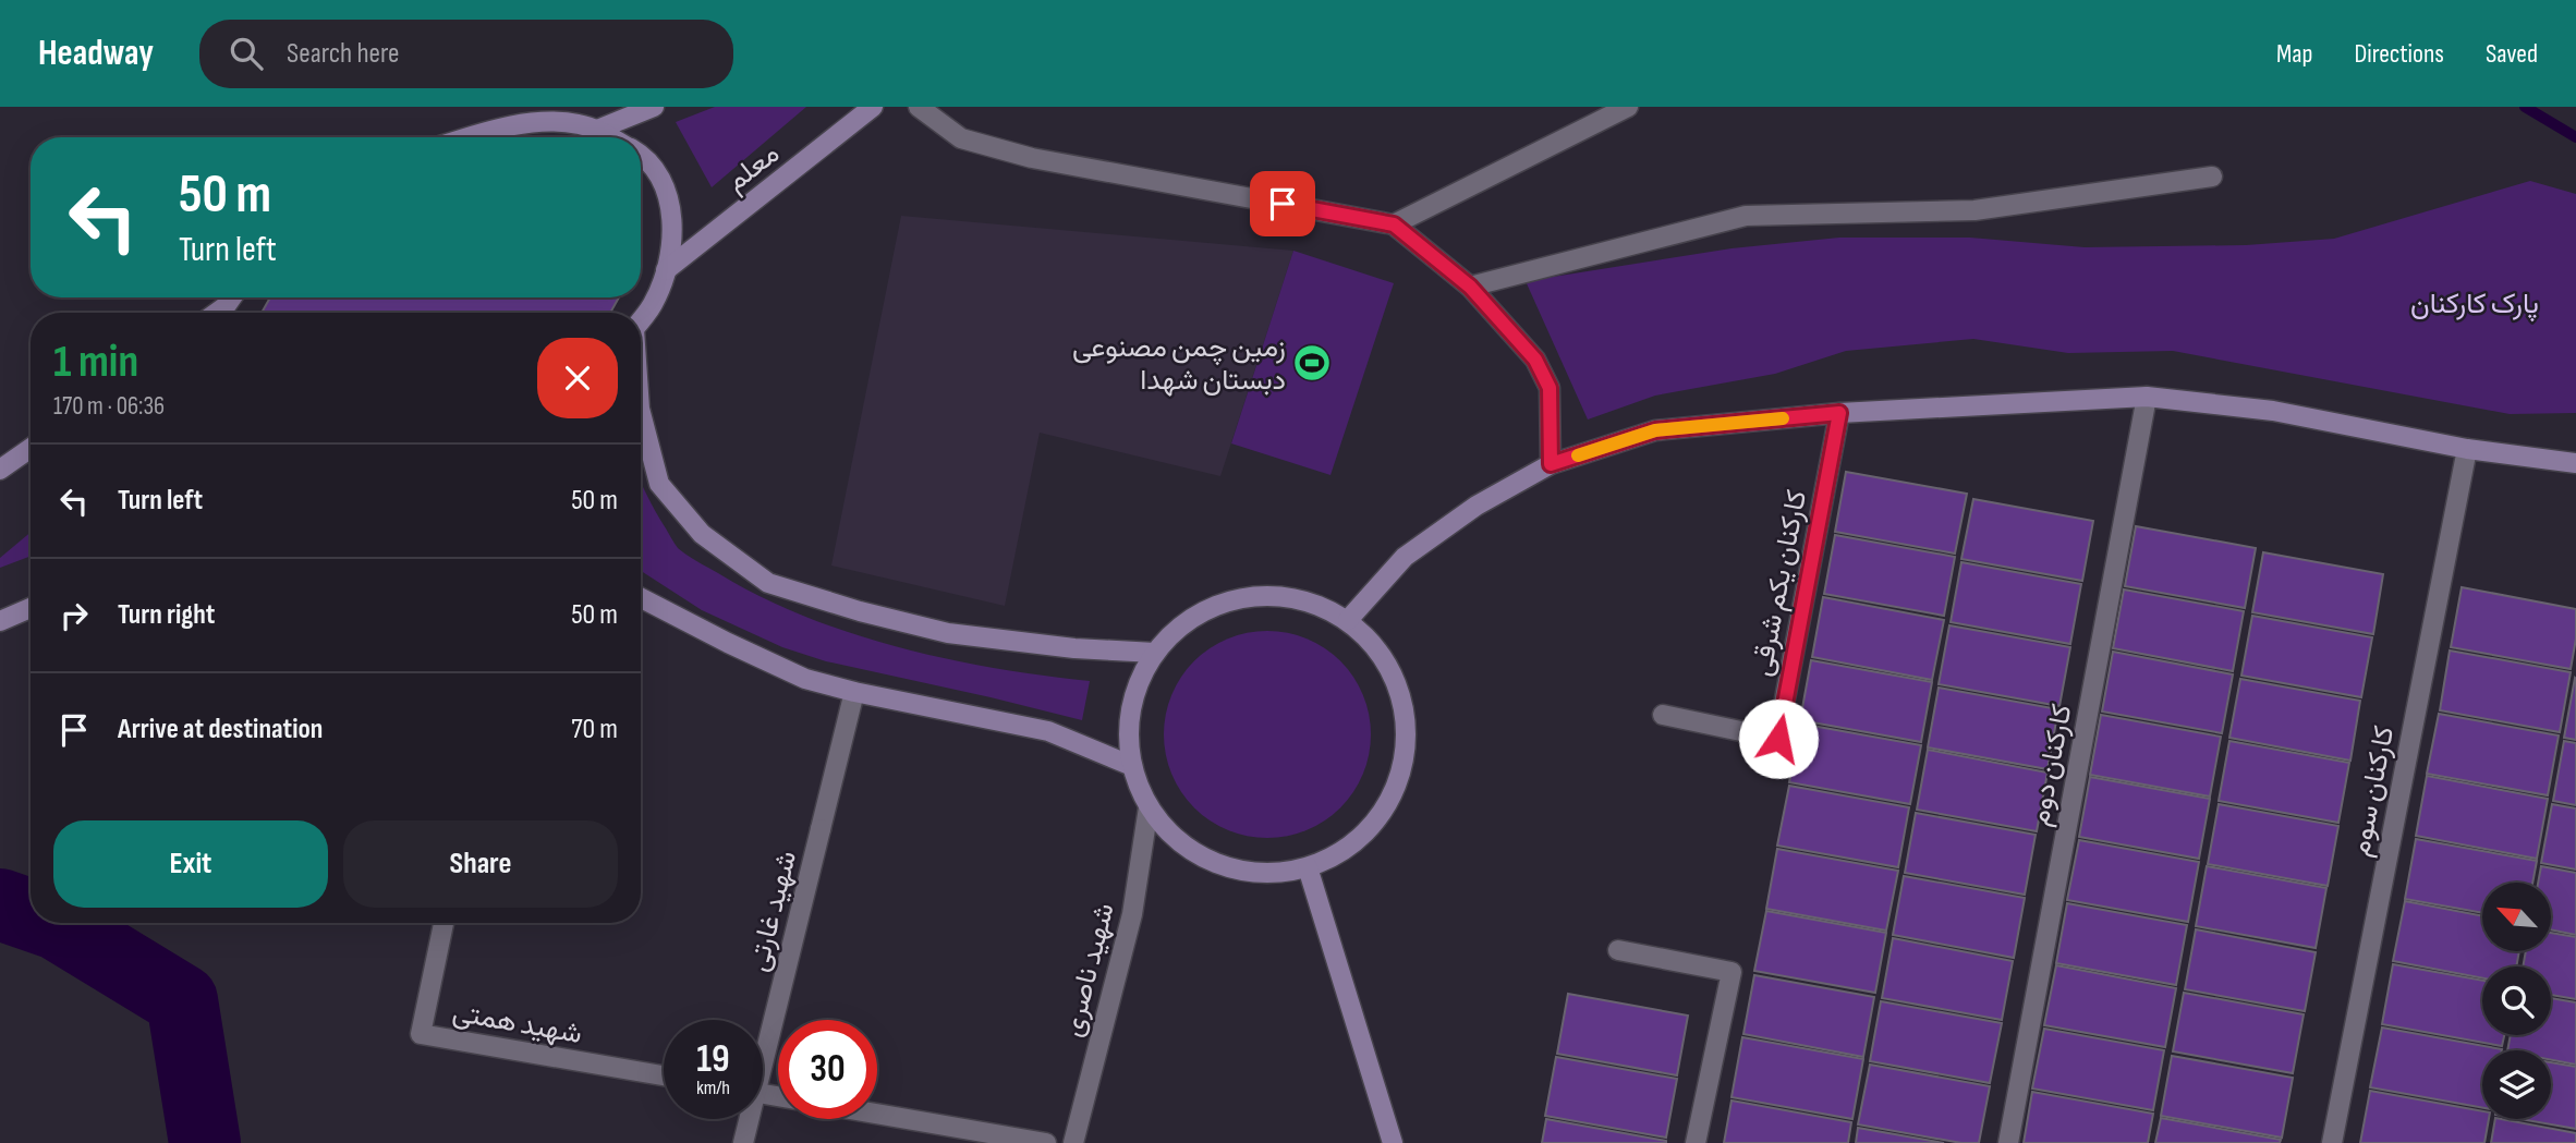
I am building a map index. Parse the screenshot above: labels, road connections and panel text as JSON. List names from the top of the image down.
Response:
{
  "streets": {
    "street": [
      "معلم",
      "کارکنان یکم شرقی",
      "کارکنان دوم",
      "کارکنان سوم",
      "شهید غارتی",
      "شهید ناصری",
      "شهید همتی"
    ]
  },
  "parks": ["پارک کارکنان"],
  "places": {
    "sports": ["زمین چمن مصنوعی دبستان شهدا"]
  },
  "north": "top left",
  "page": {
    "header": "Headway",
    "search": "Search here",
    "nav": ["Map", "Directions", "Saved"],
    "turn": ["50 m", "Turn left"],
    "heading": ["1 min", "170 m · 06:36"],
    "list": [
      {
        "name": "Turn left",
        "value": "50 m"
      },
      {
        "name": "Turn right",
        "value": "50 m"
      },
      {
        "name": "Arrive at destination",
        "value": "70 m"
      }
    ],
    "buttons": ["Exit", "Share"],
    "speed": "19 km/h",
    "limit": "30"
  }
}
